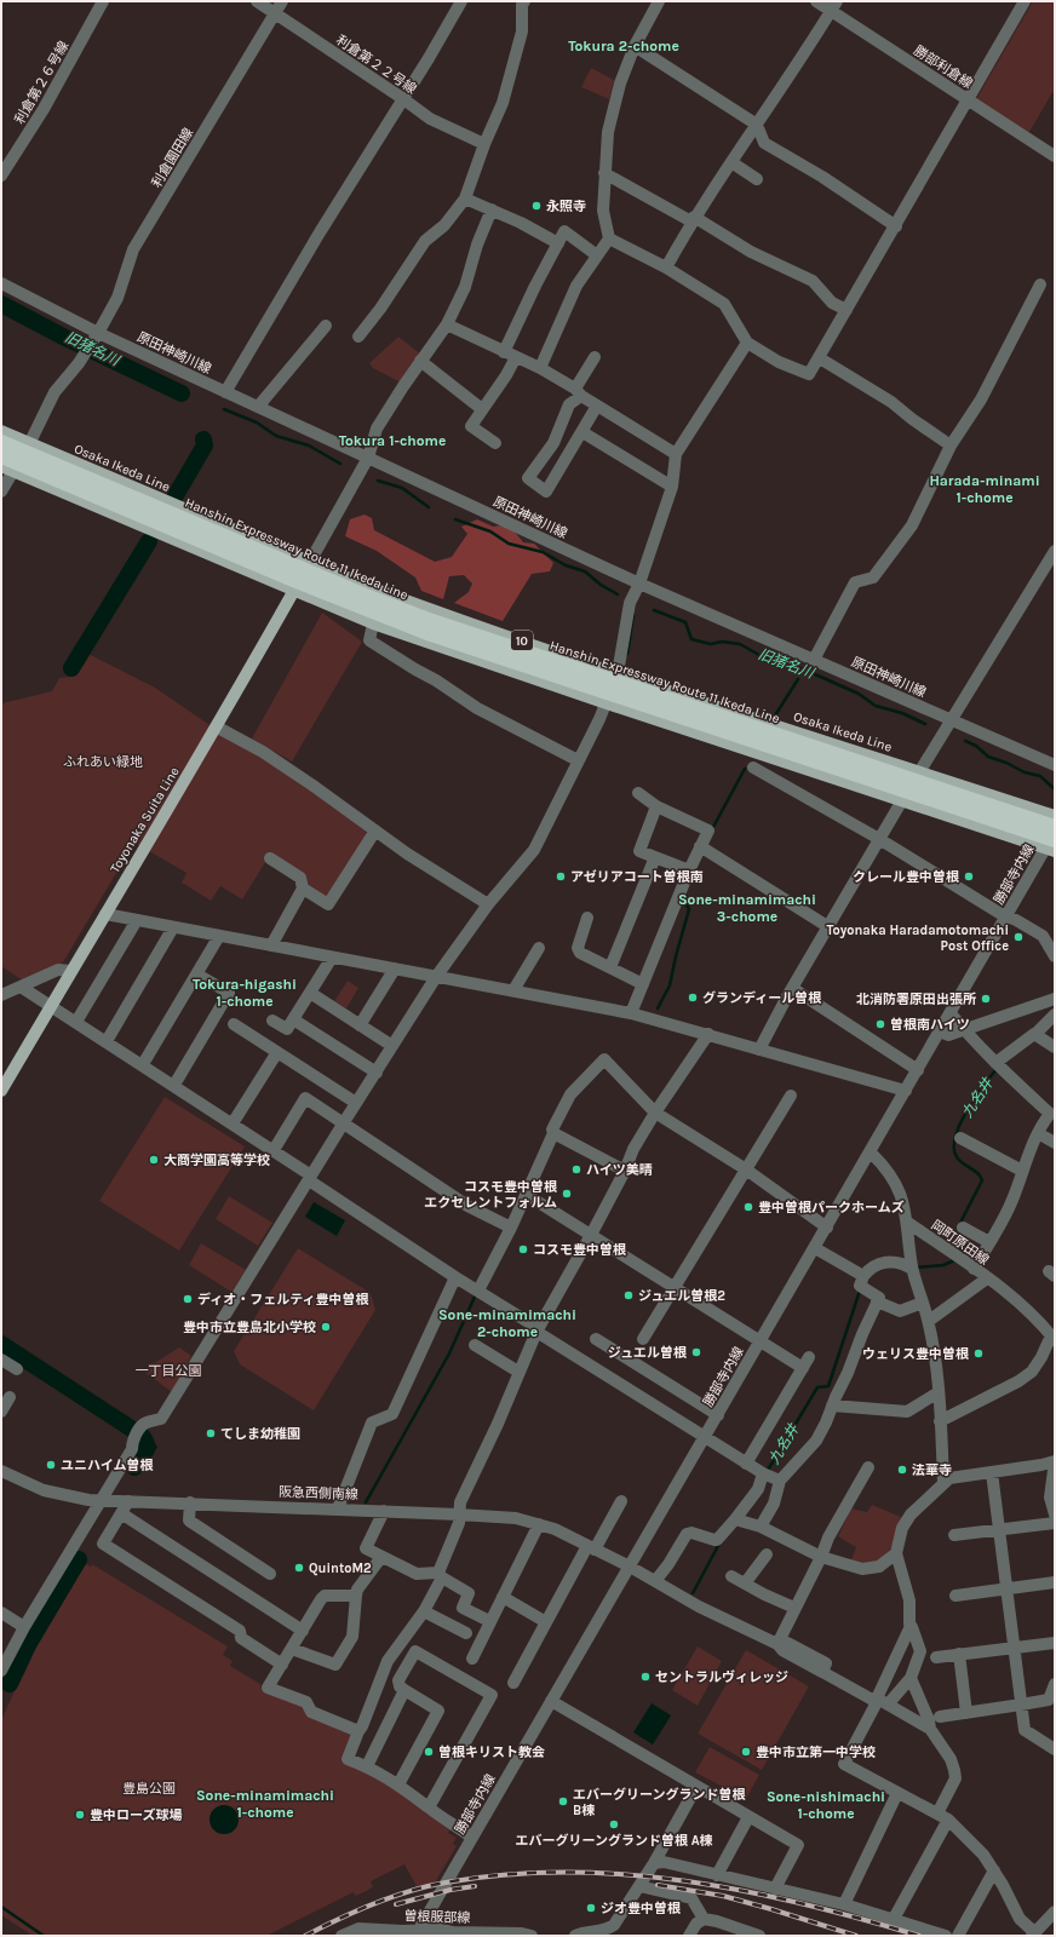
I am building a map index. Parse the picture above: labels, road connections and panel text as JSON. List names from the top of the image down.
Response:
{
  "streets": {
    "highway": ["Hanshin Expressway Route 11 Ikeda Line"],
    "main road": ["Osaka Ikeda Line", "10", "Toyonaka Suita Line"],
    "street": [
      "利倉第２２号線",
      "勝部利倉線",
      "利倉第２６号線",
      "利倉園田線",
      "原田神崎川線",
      "勝部寺内線",
      "岡町原田線",
      "阪急西側南線",
      "曽根服部線"
    ]
  },
  "crossings": [
    ["利倉第２２号線", "利倉園田線"],
    ["利倉園田線", "原田神崎川線"],
    ["利倉園田線", "Osaka Ikeda Line"],
    ["利倉園田線", "10"],
    ["Osaka Ikeda Line", "Toyonaka Suita Line"],
    ["Hanshin Expressway Route 11 Ikeda Line", "10"],
    ["Hanshin Expressway Route 11 Ikeda Line", "勝部寺内線"],
    ["10", "Toyonaka Suita Line"],
    ["10", "勝部寺内線"],
    ["勝部寺内線", "阪急西側南線"],
    ["勝部寺内線", "曽根服部線"]
  ],
  "districts": [
    "Tokura 2-chome",
    "Tokura 1-chome",
    "Harada-minami 1-chome",
    "Sone-minamimachi 3-chome",
    "Tokura-higashi 1-chome",
    "Sone-minamimachi 2-chome",
    "Sone-minamimachi 1-chome",
    "Sone-nishimachi 1-chome"
  ],
  "water": ["旧猪名川", "九名井"],
  "parks": ["ふれあい緑地", "一丁目公園", "豊島公園"],
  "places": [
    "永照寺",
    "アゼリアコート曽根南",
    "クレール豊中曽根",
    "Toyonaka Haradamotomachi Post Office",
    "グランディール曽根",
    "北消防署原田出張所",
    "曽根南ハイツ",
    "大商学園高等学校",
    "ハイツ美晴",
    "コスモ豊中曽根 エクセレントフォルム",
    "豊中曽根パークホームズ",
    "コスモ豊中曽根",
    "ジュエル曽根2",
    "ディオ・フェルティ豊中曽根",
    "豊中市立豊島北小学校",
    "ジュエル曽根",
    "ウェリス豊中曽根",
    "てしま幼稚園",
    "ユニハイム曽根",
    "法華寺",
    "QuintoM2",
    "セントラルヴィレッジ",
    "曽根キリスト教会",
    "豊中市立第一中学校",
    "エバーグリーングランド曽根 B棟",
    "豊中ローズ球場",
    "エバーグリーングランド曽根 A棟",
    "ジオ豊中曽根"
  ]
}
